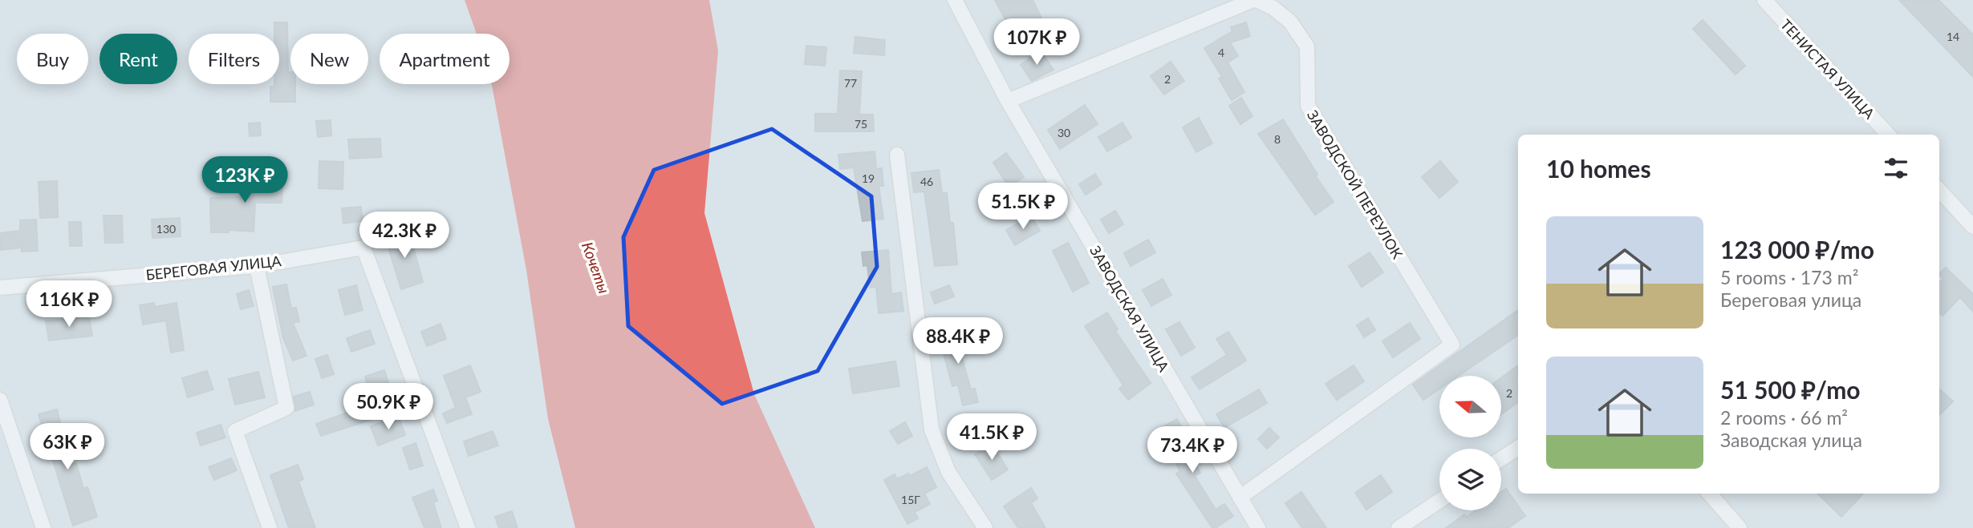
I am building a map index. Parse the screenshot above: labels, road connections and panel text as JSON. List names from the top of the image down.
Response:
{
  "streets": {
    "street": [
      "ТЕНИСТАЯ УЛИЦА",
      "ЗАВОДСКОЙ ПЕРЕУЛОК",
      "БЕРЕГОВАЯ УЛИЦА",
      "ЗАВОДСКАЯ УЛИЦА"
    ]
  },
  "crossings": [
    ["ЗАВОДСКОЙ ПЕРЕУЛОК", "ЗАВОДСКАЯ УЛИЦА"]
  ],
  "water": ["Кочеты"],
  "house_numbers": [
    "14",
    "4",
    "2",
    "77",
    "75",
    "30",
    "8",
    "19",
    "46",
    "130",
    "2",
    "15Г"
  ],
  "north": "left",
  "page": {
    "price": [
      "107K ₽",
      "123K ₽",
      "51.5K ₽",
      "42.3K ₽",
      "116K ₽",
      "88.4K ₽",
      "50.9K ₽",
      "41.5K ₽",
      "63K ₽",
      "73.4K ₽"
    ],
    "chip": [
      "Buy",
      "Rent",
      "Filters",
      "New",
      "Apartment"
    ],
    "heading": "10 homes",
    "list": [
      {
        "name": "123 000 ₽/mo",
        "note": "5 rooms · 173 m² · Береговая улица"
      },
      {
        "name": "51 500 ₽/mo",
        "note": "2 rooms · 66 m² · Заводская улица"
      }
    ]
  }
}
